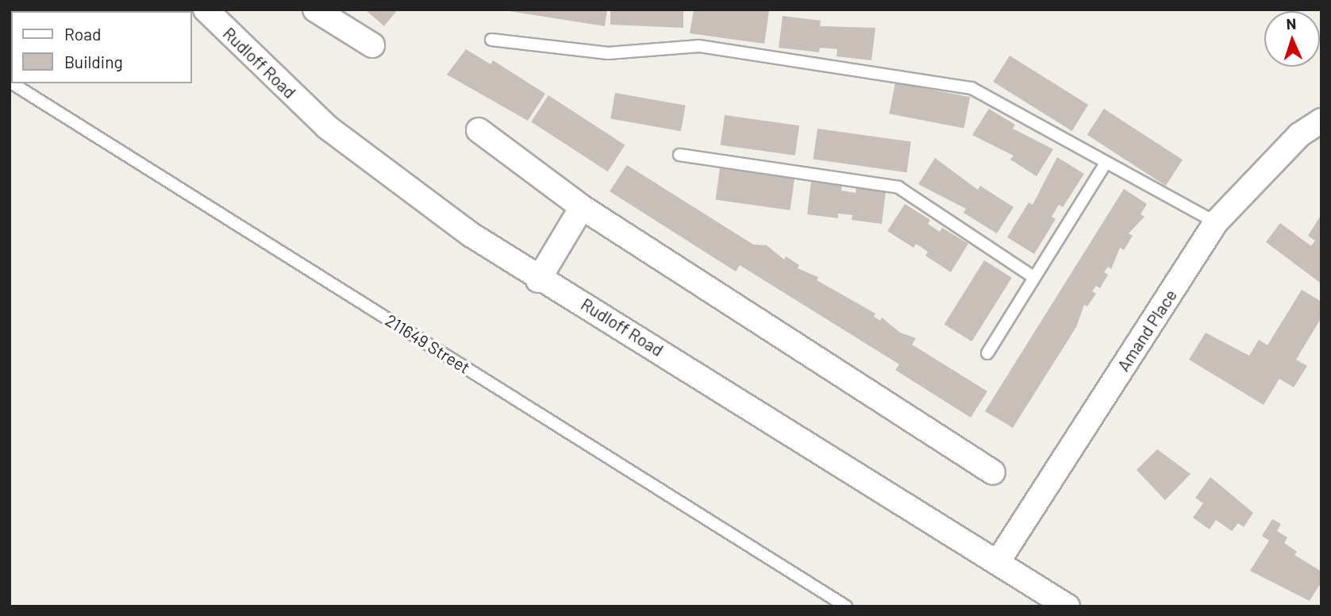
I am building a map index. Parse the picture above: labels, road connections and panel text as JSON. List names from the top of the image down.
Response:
{
  "streets": {
    "street": ["Rudloff Road", "Amand Place"],
    "lane": ["211649 Street"]
  },
  "crossings": [
    ["Rudloff Road", "Amand Place"]
  ],
  "legend": ["Road", "Building"],
  "north": "top"
}
